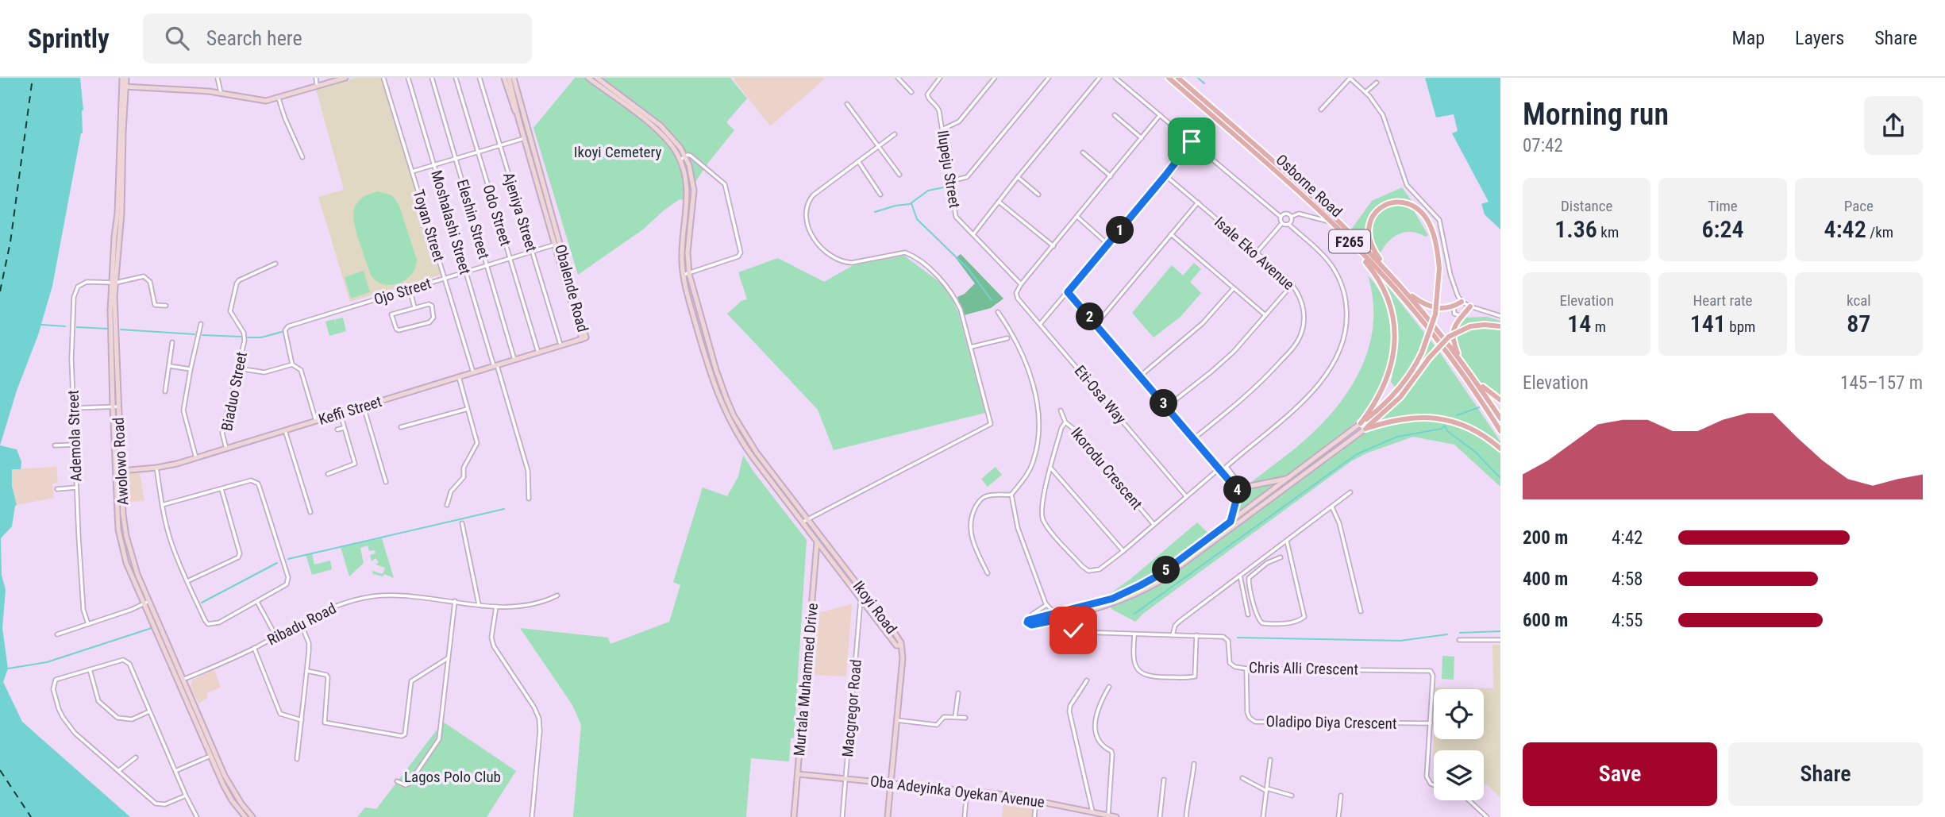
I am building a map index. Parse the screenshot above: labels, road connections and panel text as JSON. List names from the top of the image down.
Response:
{
  "streets": {
    "main road": [
      "Osborne Road",
      "F265",
      "Obalende Road",
      "Keffi Street",
      "Awolowo Road",
      "Ikoyi Road",
      "Murtala Muhammed Drive",
      "Oba Adeyinka Oyekan Avenue"
    ],
    "street": [
      "Ilupeju Street",
      "Ajeniya Street",
      "Odo Street",
      "Eleshin Street",
      "Moshalashi Street",
      "Toyan Street",
      "Isale Eko Avenue",
      "Ojo Street",
      "Biaduo Street",
      "Eti-Osa Way",
      "Ademola Street",
      "Ikorodu Crescent",
      "Ribadu Road",
      "Chris Alli Crescent",
      "Macgregor Road",
      "Oladipo Diya Crescent"
    ]
  },
  "crossings": [
    ["Ilupeju Street", "Eti-Osa Way"],
    ["Ajeniya Street", "Ojo Street"],
    ["Ajeniya Street", "Keffi Street"],
    ["Odo Street", "Ojo Street"],
    ["Odo Street", "Keffi Street"],
    ["Eleshin Street", "Ojo Street"],
    ["Eleshin Street", "Keffi Street"],
    ["Moshalashi Street", "Ojo Street"],
    ["Moshalashi Street", "Keffi Street"],
    ["Toyan Street", "Ojo Street"],
    ["Toyan Street", "Keffi Street"],
    ["Obalende Road", "Ojo Street"],
    ["Obalende Road", "Keffi Street"],
    ["Biaduo Street", "Keffi Street"],
    ["Keffi Street", "Awolowo Road"],
    ["Ademola Street", "Awolowo Road"],
    ["Awolowo Road", "Ribadu Road"],
    ["Ikoyi Road", "Murtala Muhammed Drive"],
    ["Ikoyi Road", "Macgregor Road"],
    ["Chris Alli Crescent", "Oladipo Diya Crescent"],
    ["Murtala Muhammed Drive", "Oba Adeyinka Oyekan Avenue"],
    ["Macgregor Road", "Oba Adeyinka Oyekan Avenue"]
  ],
  "parks": ["Ikoyi Cemetery", "Lagos Polo Club"],
  "page": {
    "header": "Sprintly",
    "search": "Search here",
    "nav": ["Map", "Layers", "Share"],
    "heading": ["Morning run", "07:42"],
    "stats": [
      ["Distance", "1.36 km"],
      ["Time", "6:24"],
      ["Pace", "4:42 /km"],
      ["Elevation", "14 m"],
      ["Heart rate", "141 bpm"],
      ["kcal", "87"]
    ],
    "pins": [
      "1",
      "2",
      "3",
      "4",
      "5"
    ],
    "chart": ["Elevation", "145–157 m"],
    "list": [
      {
        "name": "200 m",
        "note": "4:42"
      },
      {
        "name": "400 m",
        "note": "4:58"
      },
      {
        "name": "600 m",
        "note": "4:55"
      }
    ],
    "buttons": ["Save", "Share"]
  }
}
